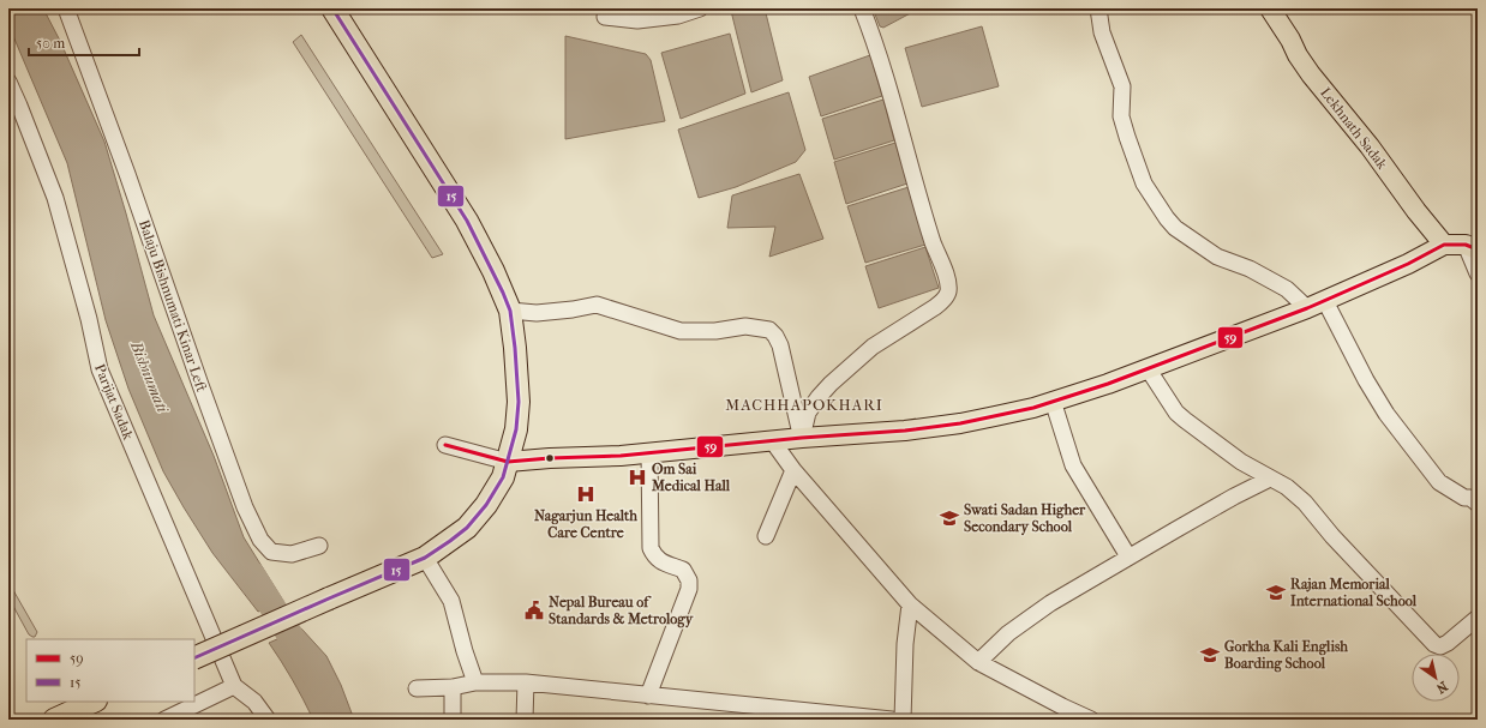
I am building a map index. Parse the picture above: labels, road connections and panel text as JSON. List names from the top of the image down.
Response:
{
  "streets": {
    "main road": ["Lekhnath Sadak"],
    "street": ["Balaju Bishnumati Kinar Left", "Parijat Sadak"]
  },
  "districts": ["MACHHAPOKHARI"],
  "water": ["Bishnumati"],
  "places": {
    "hospital": ["Om Sai Medical Hall", "Nagarjun Health Care Centre"],
    "school or university": ["Swati Sadan Higher Secondary School", "Rajan Memorial International School", "Gorkha Kali English Boarding School"],
    "public building": ["Nepal Bureau of Standards & Metrology"]
  },
  "lines": ["transit line 15", "transit line 59"],
  "legend": ["59", "15"],
  "scale_bar": "50 m",
  "north": "bottom right"
}
